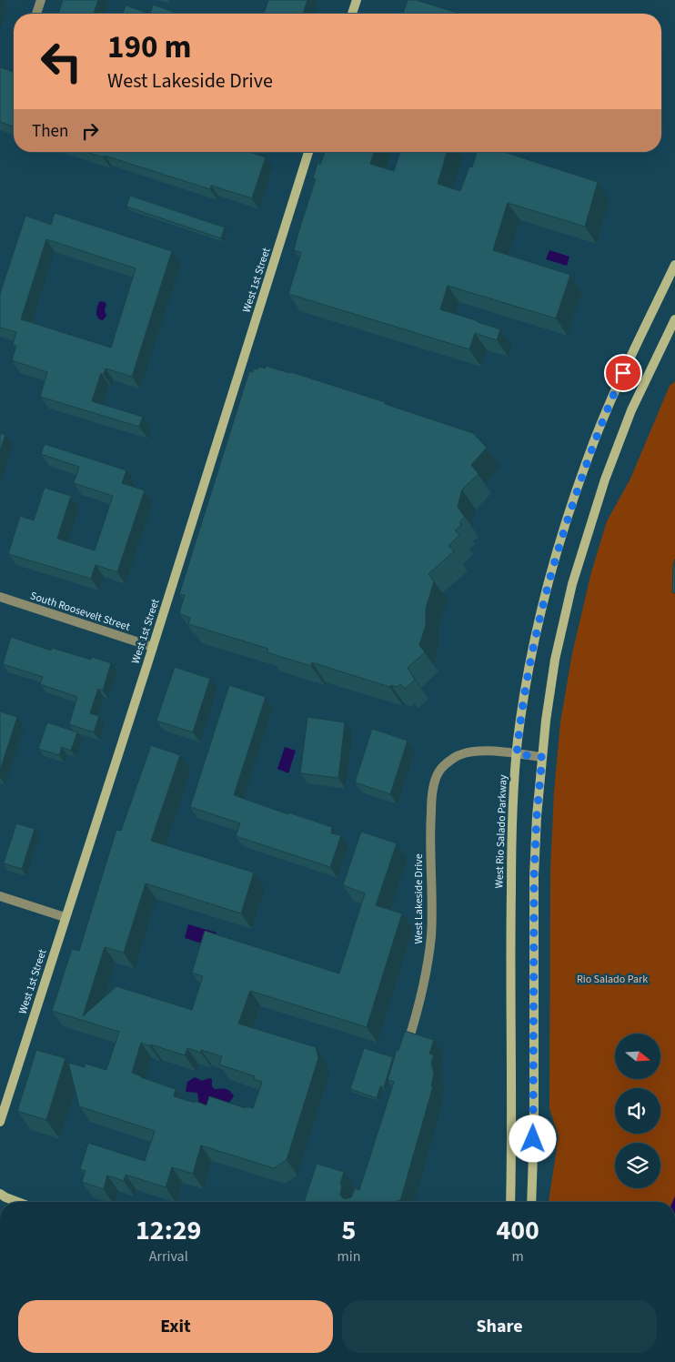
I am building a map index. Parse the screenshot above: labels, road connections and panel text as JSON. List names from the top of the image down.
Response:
{
  "streets": {
    "main road": ["West 1st Street", "West Rio Salado Parkway"],
    "street": ["South Roosevelt Street", "West Lakeside Drive"]
  },
  "crossings": [
    ["West 1st Street", "South Roosevelt Street"],
    ["West Rio Salado Parkway", "West Lakeside Drive"]
  ],
  "parks": ["Rio Salado Park"],
  "north": "right",
  "page": {
    "turn": ["190 m", "West Lakeside Drive"],
    "then": "Then",
    "eta": [
      "12:29",
      "Arrival",
      "5",
      "min",
      "400",
      "m"
    ],
    "buttons": ["Exit", "Share"]
  }
}
